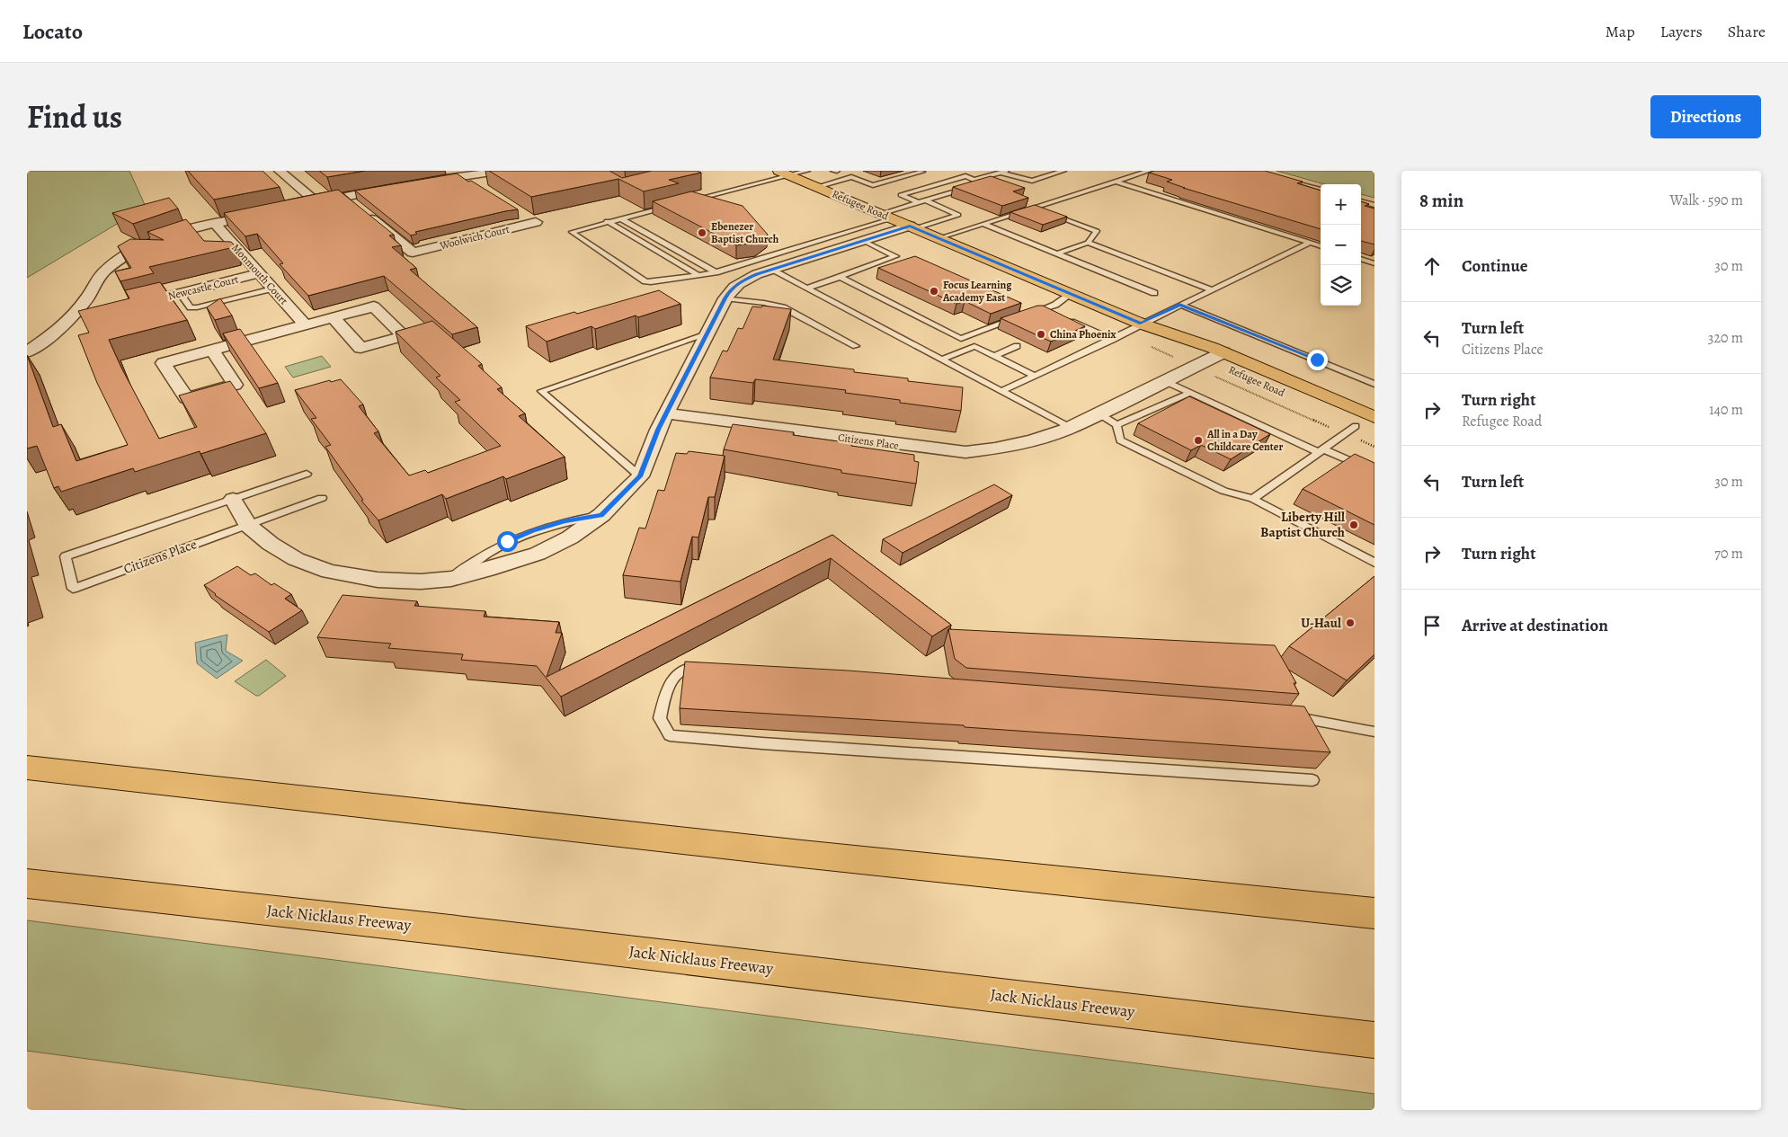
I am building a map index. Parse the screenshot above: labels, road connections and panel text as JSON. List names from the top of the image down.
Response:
{
  "streets": {
    "main road": ["Refugee Road", "Jack Nicklaus Freeway"],
    "street": [
      "Woolwich Court",
      "Monmouth Court",
      "Newcastle Court",
      "Citizens Place"
    ]
  },
  "crossings": [
    ["Refugee Road", "Citizens Place"],
    ["Monmouth Court", "Newcastle Court"]
  ],
  "places": [
    "Ebenezer Baptist Church",
    "Focus Learning Academy East",
    "China Phoenix",
    "All in a Day Childcare Center",
    "Liberty Hill Baptist Church",
    "U-Haul"
  ],
  "page": {
    "header": "Locato",
    "nav": ["Map", "Layers", "Share"],
    "title": "Find us",
    "buttons": "Directions",
    "heading": ["8 min", "Walk · 590 m"],
    "map_buttons": ["+", "−"],
    "list": [
      ["Continue", "30 m"],
      ["Turn left", "Citizens Place", "320 m"],
      ["Turn right", "Refugee Road", "140 m"],
      ["Turn left", "30 m"],
      ["Turn right", "70 m"],
      "Arrive at destination"
    ]
  }
}
